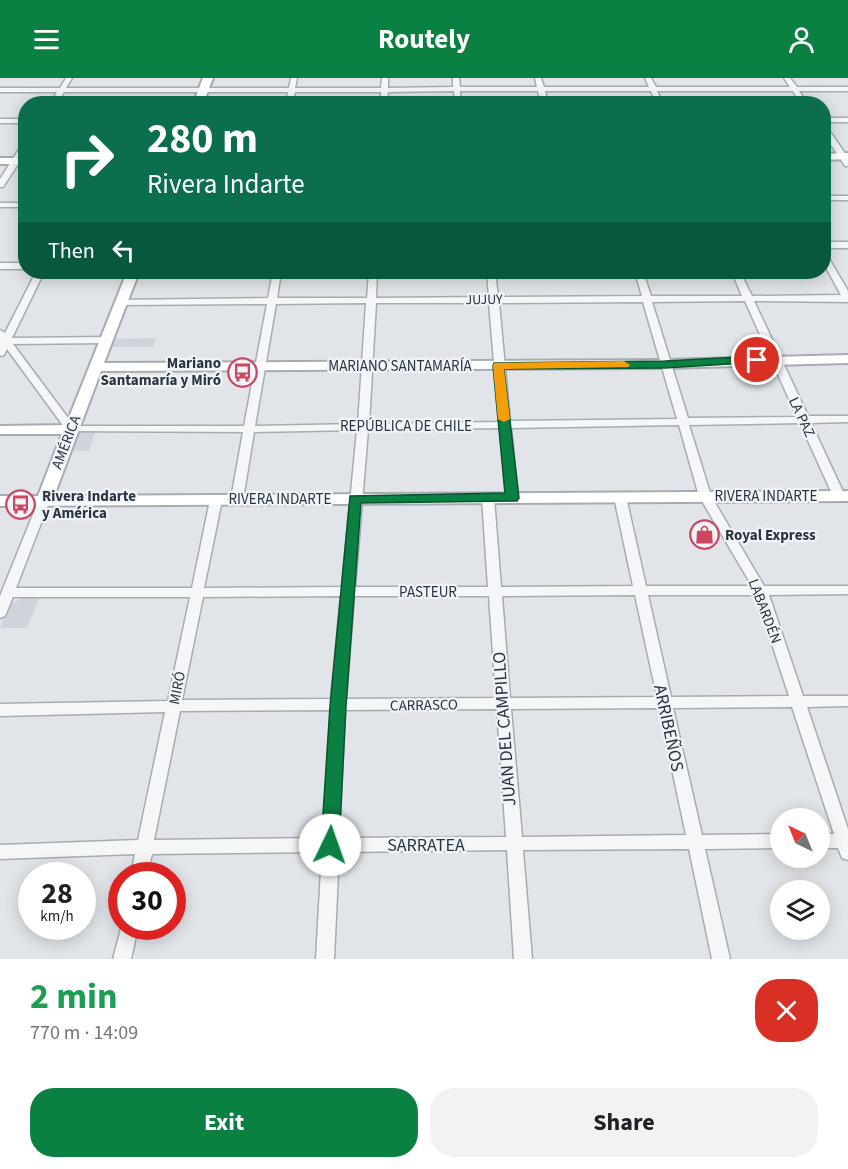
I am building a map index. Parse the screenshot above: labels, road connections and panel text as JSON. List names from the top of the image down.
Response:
{
  "streets": {
    "street": [
      "JUJUY",
      "MARIANO SANTAMARÍA",
      "LA PAZ",
      "REPÚBLICA DE CHILE",
      "AMÉRICA",
      "RIVERA INDARTE",
      "PASTEUR",
      "LABARDÉN",
      "MIRÓ",
      "CARRASCO",
      "ARRIBEÑOS",
      "JUAN DEL CAMPILLO",
      "SARRATEA"
    ]
  },
  "crossings": [
    ["JUJUY", "LA PAZ"],
    ["JUJUY", "AMÉRICA"],
    ["JUJUY", "LABARDÉN"],
    ["MARIANO SANTAMARÍA", "LA PAZ"],
    ["MARIANO SANTAMARÍA", "AMÉRICA"],
    ["MARIANO SANTAMARÍA", "LABARDÉN"],
    ["LA PAZ", "REPÚBLICA DE CHILE"],
    ["LA PAZ", "RIVERA INDARTE"],
    ["REPÚBLICA DE CHILE", "AMÉRICA"],
    ["REPÚBLICA DE CHILE", "LABARDÉN"],
    ["AMÉRICA", "RIVERA INDARTE"],
    ["AMÉRICA", "PASTEUR"],
    ["RIVERA INDARTE", "LABARDÉN"],
    ["RIVERA INDARTE", "MIRÓ"],
    ["RIVERA INDARTE", "ARRIBEÑOS"],
    ["RIVERA INDARTE", "JUAN DEL CAMPILLO"],
    ["PASTEUR", "LABARDÉN"],
    ["PASTEUR", "MIRÓ"],
    ["PASTEUR", "ARRIBEÑOS"],
    ["PASTEUR", "JUAN DEL CAMPILLO"],
    ["LABARDÉN", "CARRASCO"],
    ["MIRÓ", "CARRASCO"],
    ["MIRÓ", "SARRATEA"],
    ["CARRASCO", "ARRIBEÑOS"],
    ["CARRASCO", "JUAN DEL CAMPILLO"],
    ["ARRIBEÑOS", "SARRATEA"],
    ["JUAN DEL CAMPILLO", "SARRATEA"]
  ],
  "places": {
    "bus stop": ["Mariano Santamaría y Miró", "Rivera Indarte y América"],
    "shop": ["Royal Express"]
  },
  "north": "top left",
  "page": {
    "header": "Routely",
    "turn": ["280 m", "Rivera Indarte"],
    "then": "Then",
    "speed": "28 km/h",
    "limit": "30",
    "heading": ["2 min", "770 m · 14:09"],
    "buttons": ["Exit", "Share"]
  }
}
